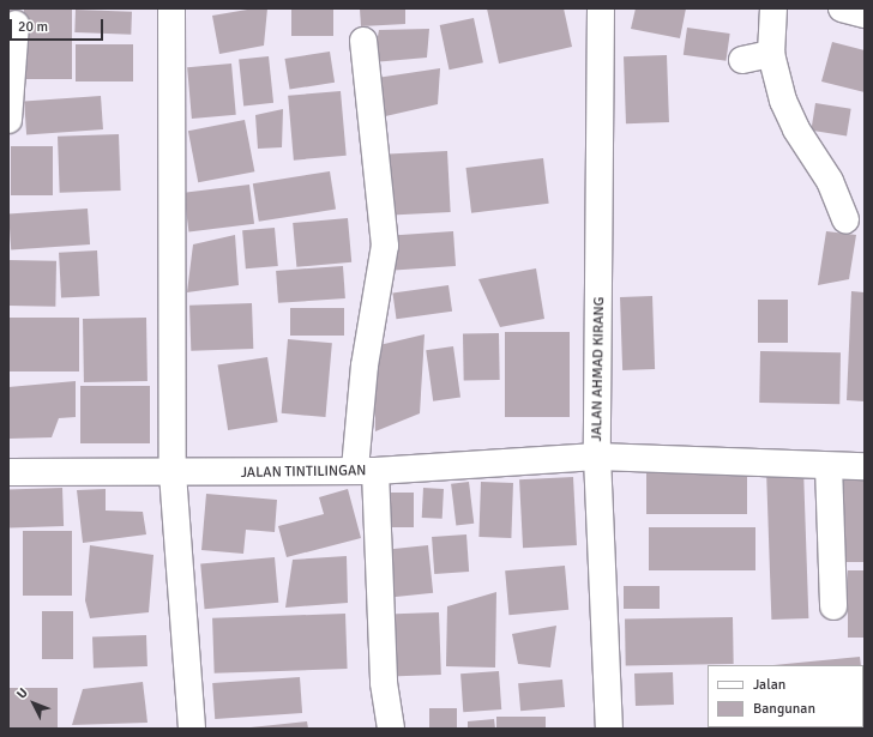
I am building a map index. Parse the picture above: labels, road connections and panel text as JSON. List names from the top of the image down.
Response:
{
  "streets": {
    "main road": ["JALAN AHMAD KIRANG", "JALAN TINTILINGAN"]
  },
  "crossings": [
    ["JALAN AHMAD KIRANG", "JALAN TINTILINGAN"]
  ],
  "legend": ["Jalan", "Bangunan"],
  "scale_bar": "20 m",
  "north": "top left"
}
